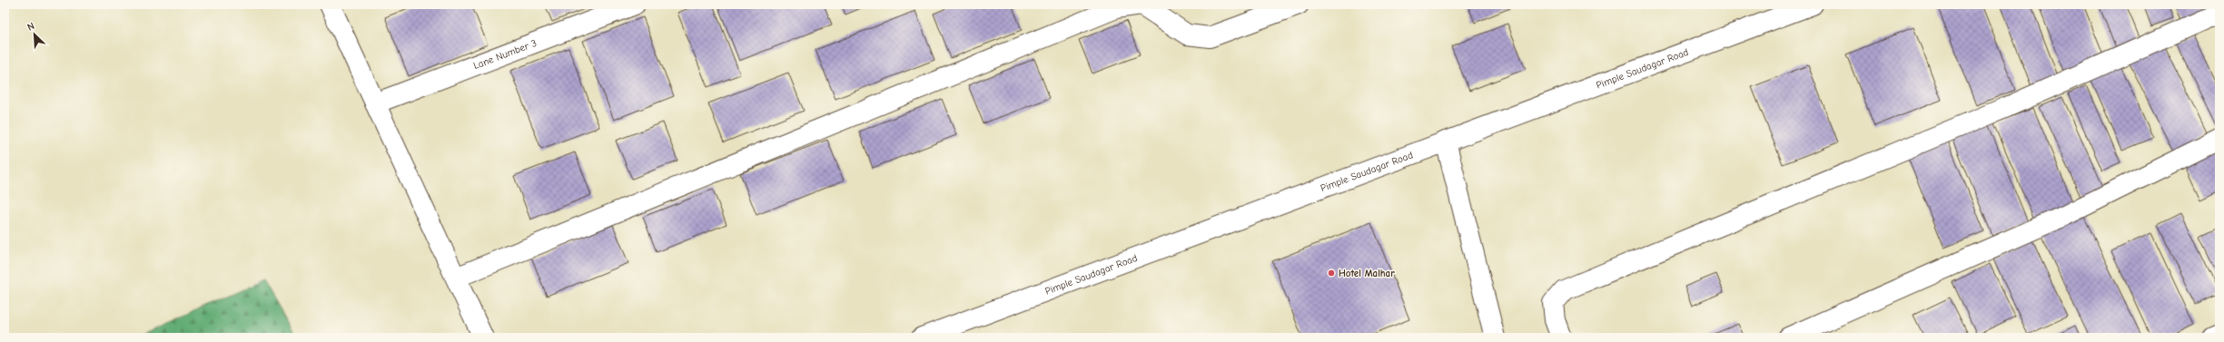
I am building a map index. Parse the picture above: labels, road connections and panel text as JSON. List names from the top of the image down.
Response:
{
  "streets": {
    "street": ["Lane Number 3", "Pimple Saudagar Road"]
  },
  "places": ["Hotel Malhar"],
  "north": "top left"
}
